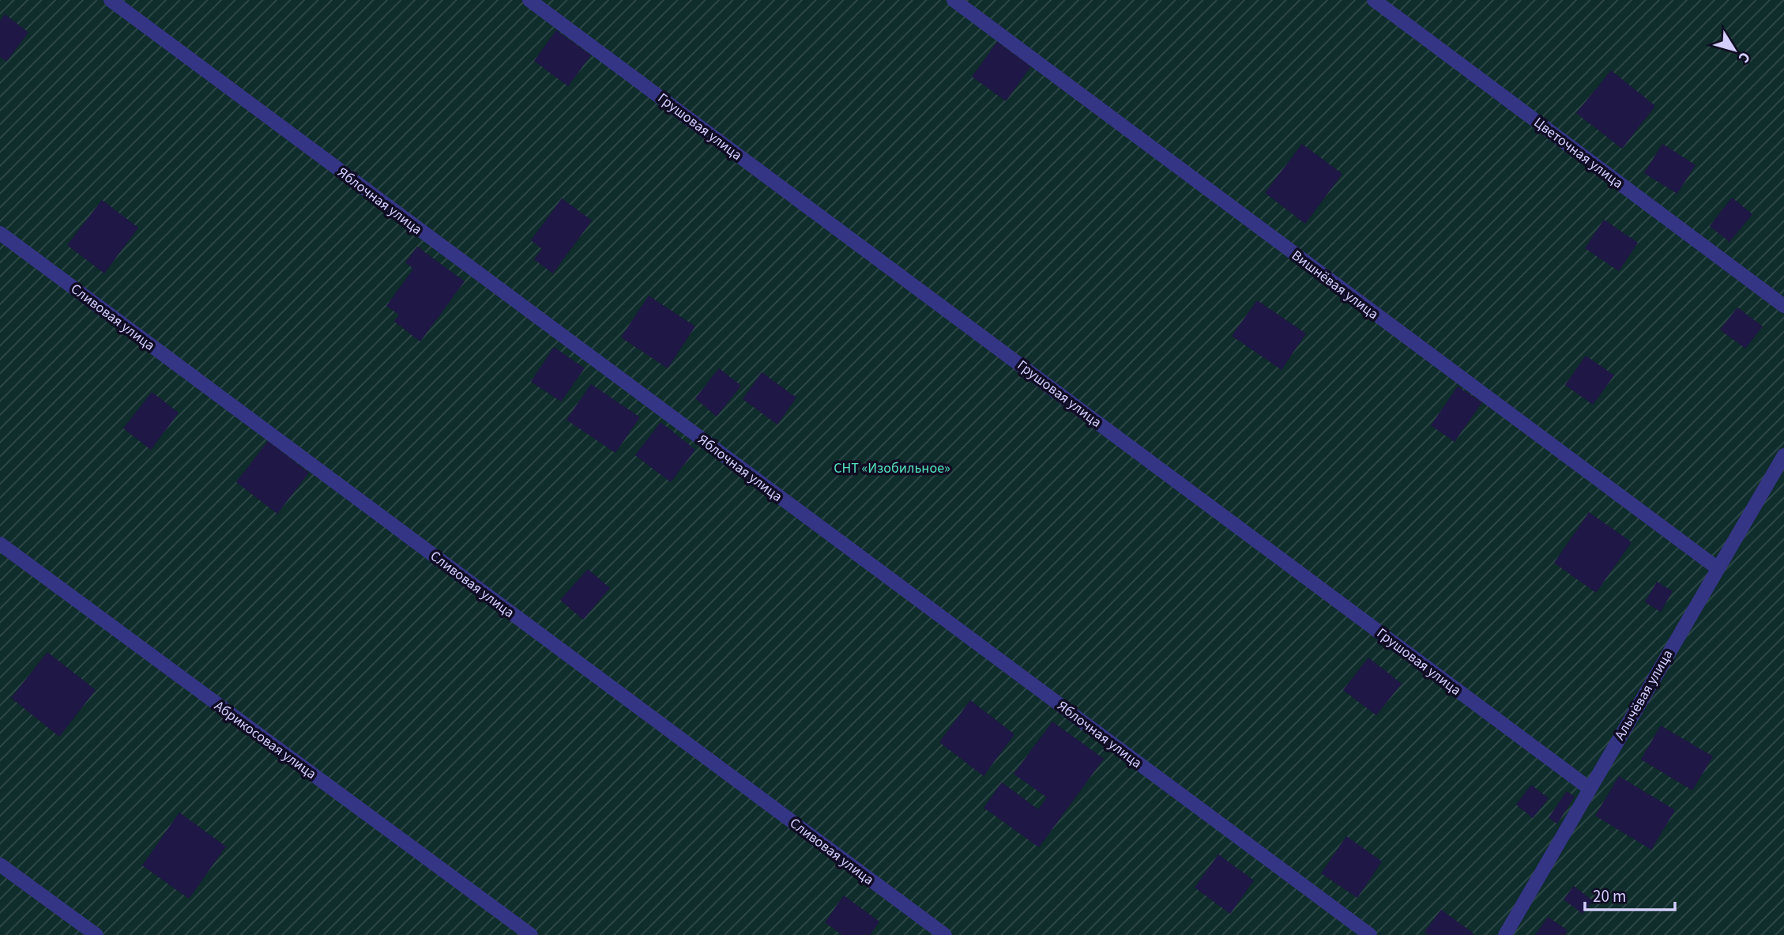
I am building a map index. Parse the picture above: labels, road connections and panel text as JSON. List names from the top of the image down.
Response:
{
  "streets": {
    "street": [
      "Грушовая улица",
      "Цветочная улица",
      "Яблочная улица",
      "Вишнёвая улица",
      "Сливовая улица",
      "Алычёвая улица",
      "Абрикосовая улица"
    ]
  },
  "crossings": [
    ["Грушовая улица", "Алычёвая улица"],
    ["Вишнёвая улица", "Алычёвая улица"]
  ],
  "parks": ["СНТ «Изобильное»"],
  "scale_bar": "20 m",
  "north": "bottom right"
}
